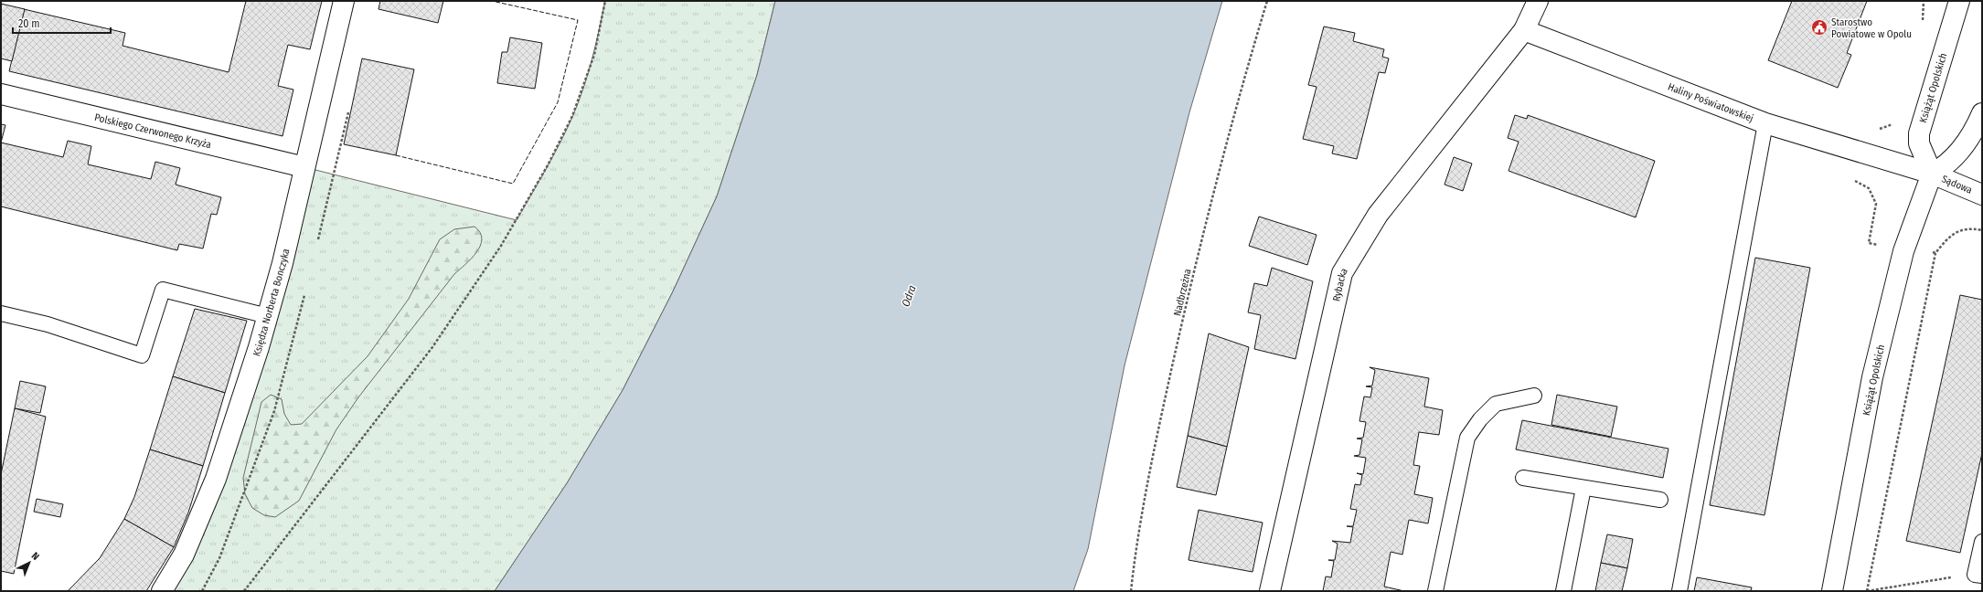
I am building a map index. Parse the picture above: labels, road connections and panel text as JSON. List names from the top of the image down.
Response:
{
  "streets": {
    "street": [
      "Książąt Opolskich",
      "Haliny Poświatowskiej",
      "Polskiego Czerwonego Krzyża",
      "Sądowa",
      "Rybacka",
      "Księdza Norberta Bonczyka"
    ],
    "path": ["Nadbrzeżna"]
  },
  "crossings": [
    ["Książąt Opolskich", "Haliny Poświatowskiej"],
    ["Książąt Opolskich", "Sądowa"],
    ["Haliny Poświatowskiej", "Sądowa"],
    ["Haliny Poświatowskiej", "Rybacka"],
    ["Polskiego Czerwonego Krzyża", "Księdza Norberta Bonczyka"]
  ],
  "water": ["Odra"],
  "places": {
    "public building": ["Starostwo Powiatowe w Opolu"]
  },
  "scale_bar": "20 m",
  "north": "top right"
}
